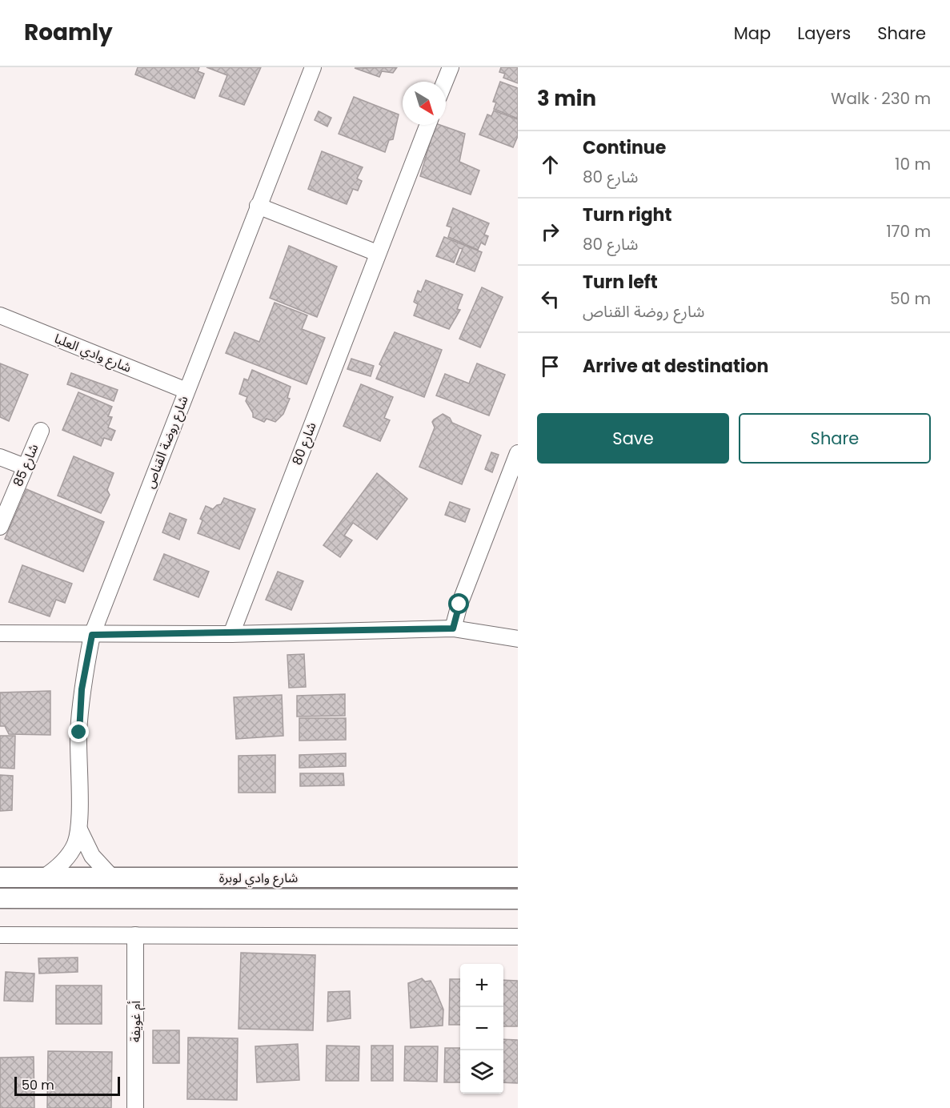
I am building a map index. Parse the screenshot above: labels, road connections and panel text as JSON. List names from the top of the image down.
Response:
{
  "streets": {
    "street": [
      "شارع وادي العلبا",
      "شارع روضة القناص",
      "شارع 80",
      "شارع 85",
      "شارع وادي لوبرة",
      "أم غويفة"
    ]
  },
  "crossings": [
    ["شارع وادي العلبا", "شارع روضة القناص"],
    ["شارع روضة القناص", "شارع وادي لوبرة"]
  ],
  "scale_bar": "50 m",
  "north": "bottom right",
  "page": {
    "header": "Roamly",
    "nav": ["Map", "Layers", "Share"],
    "heading": ["3 min", "Walk · 230 m"],
    "list": [
      ["Continue", "شارع 80", "10 m"],
      ["Turn right", "شارع 80", "170 m"],
      ["Turn left", "شارع روضة القناص", "50 m"],
      "Arrive at destination"
    ],
    "buttons": ["Save", "Share"],
    "map_buttons": ["+", "−"],
    "scale": "50 m"
  }
}
